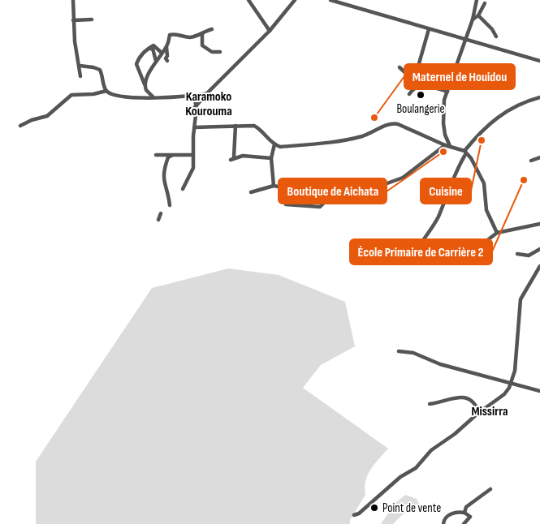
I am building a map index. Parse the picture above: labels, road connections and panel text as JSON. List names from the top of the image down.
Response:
{
  "districts": ["Karamoko Kourouma", "Missirra"],
  "places": [
    "Boulangerie",
    "Maternel de Houidou",
    "Cuisine",
    "Boutique de Aichata",
    "École Primaire de Carrière 2",
    "Point de vente"
  ]
}
